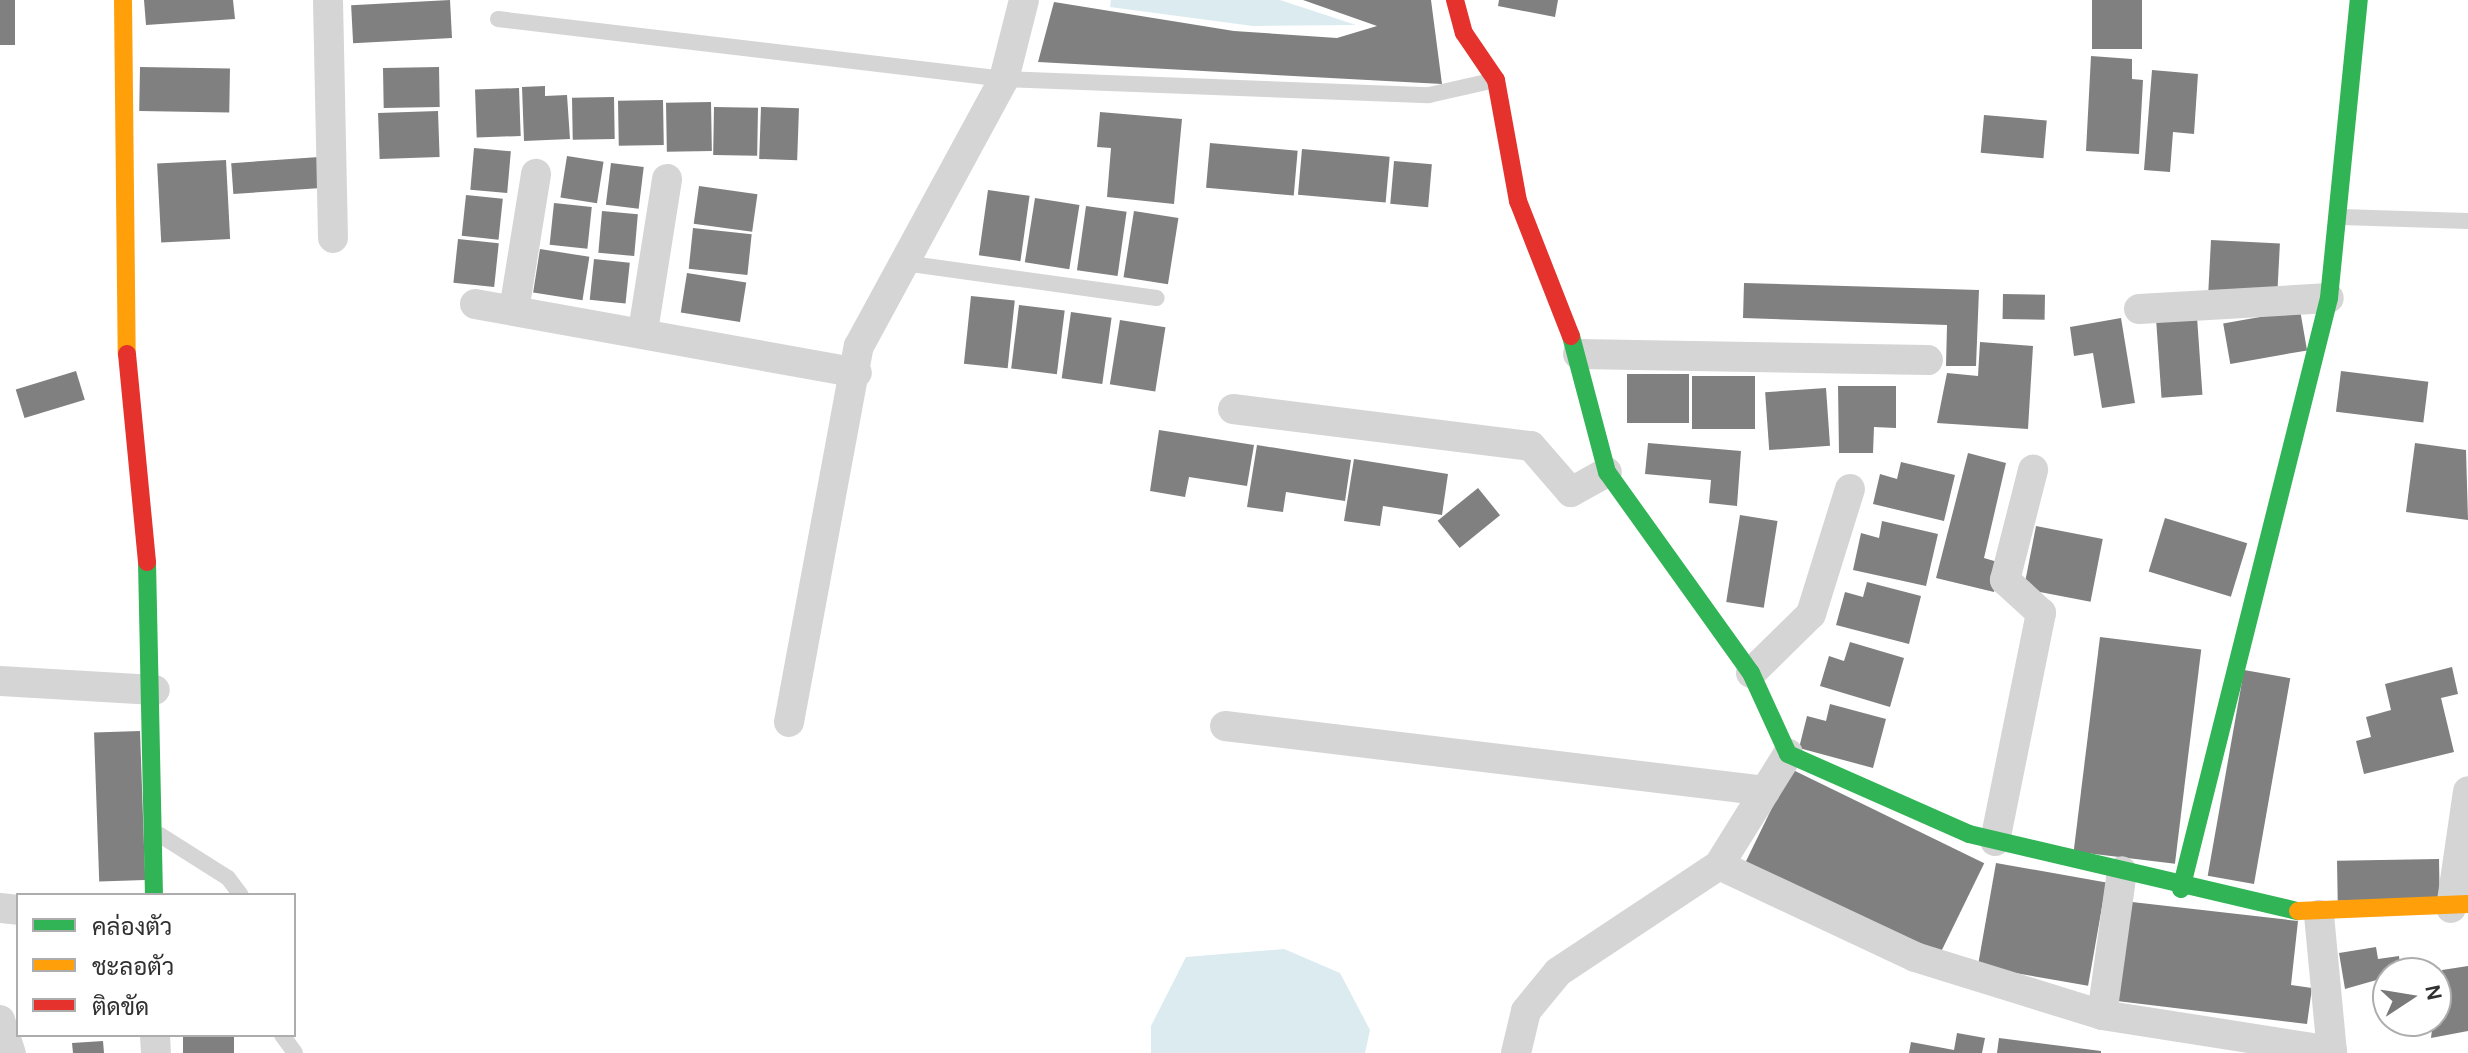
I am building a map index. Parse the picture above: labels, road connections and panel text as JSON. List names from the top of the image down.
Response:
{
  "legend": ["คล่องตัว", "ชะลอตัว", "ติดขัด"],
  "north": "right"
}
